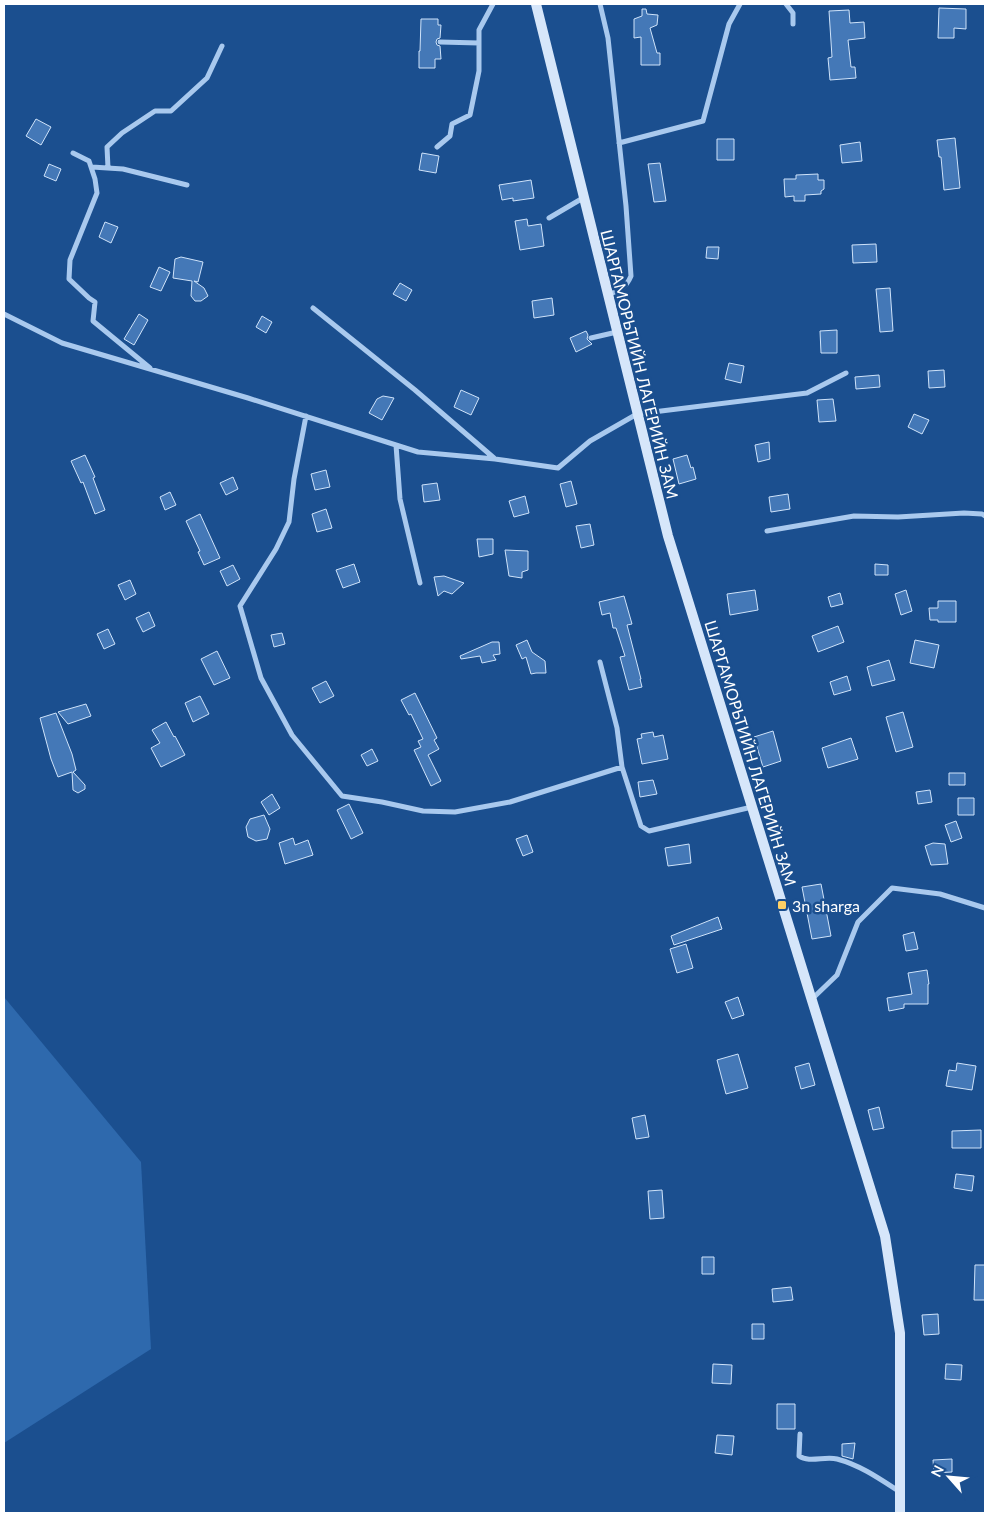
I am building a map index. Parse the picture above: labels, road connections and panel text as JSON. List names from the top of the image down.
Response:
{
  "streets": {
    "street": ["ШАРГАМОРЬТИЙН ЛАГЕРИЙН ЗАМ"]
  },
  "places": {
    "transit": ["3n sharga"]
  },
  "north": "top left"
}
